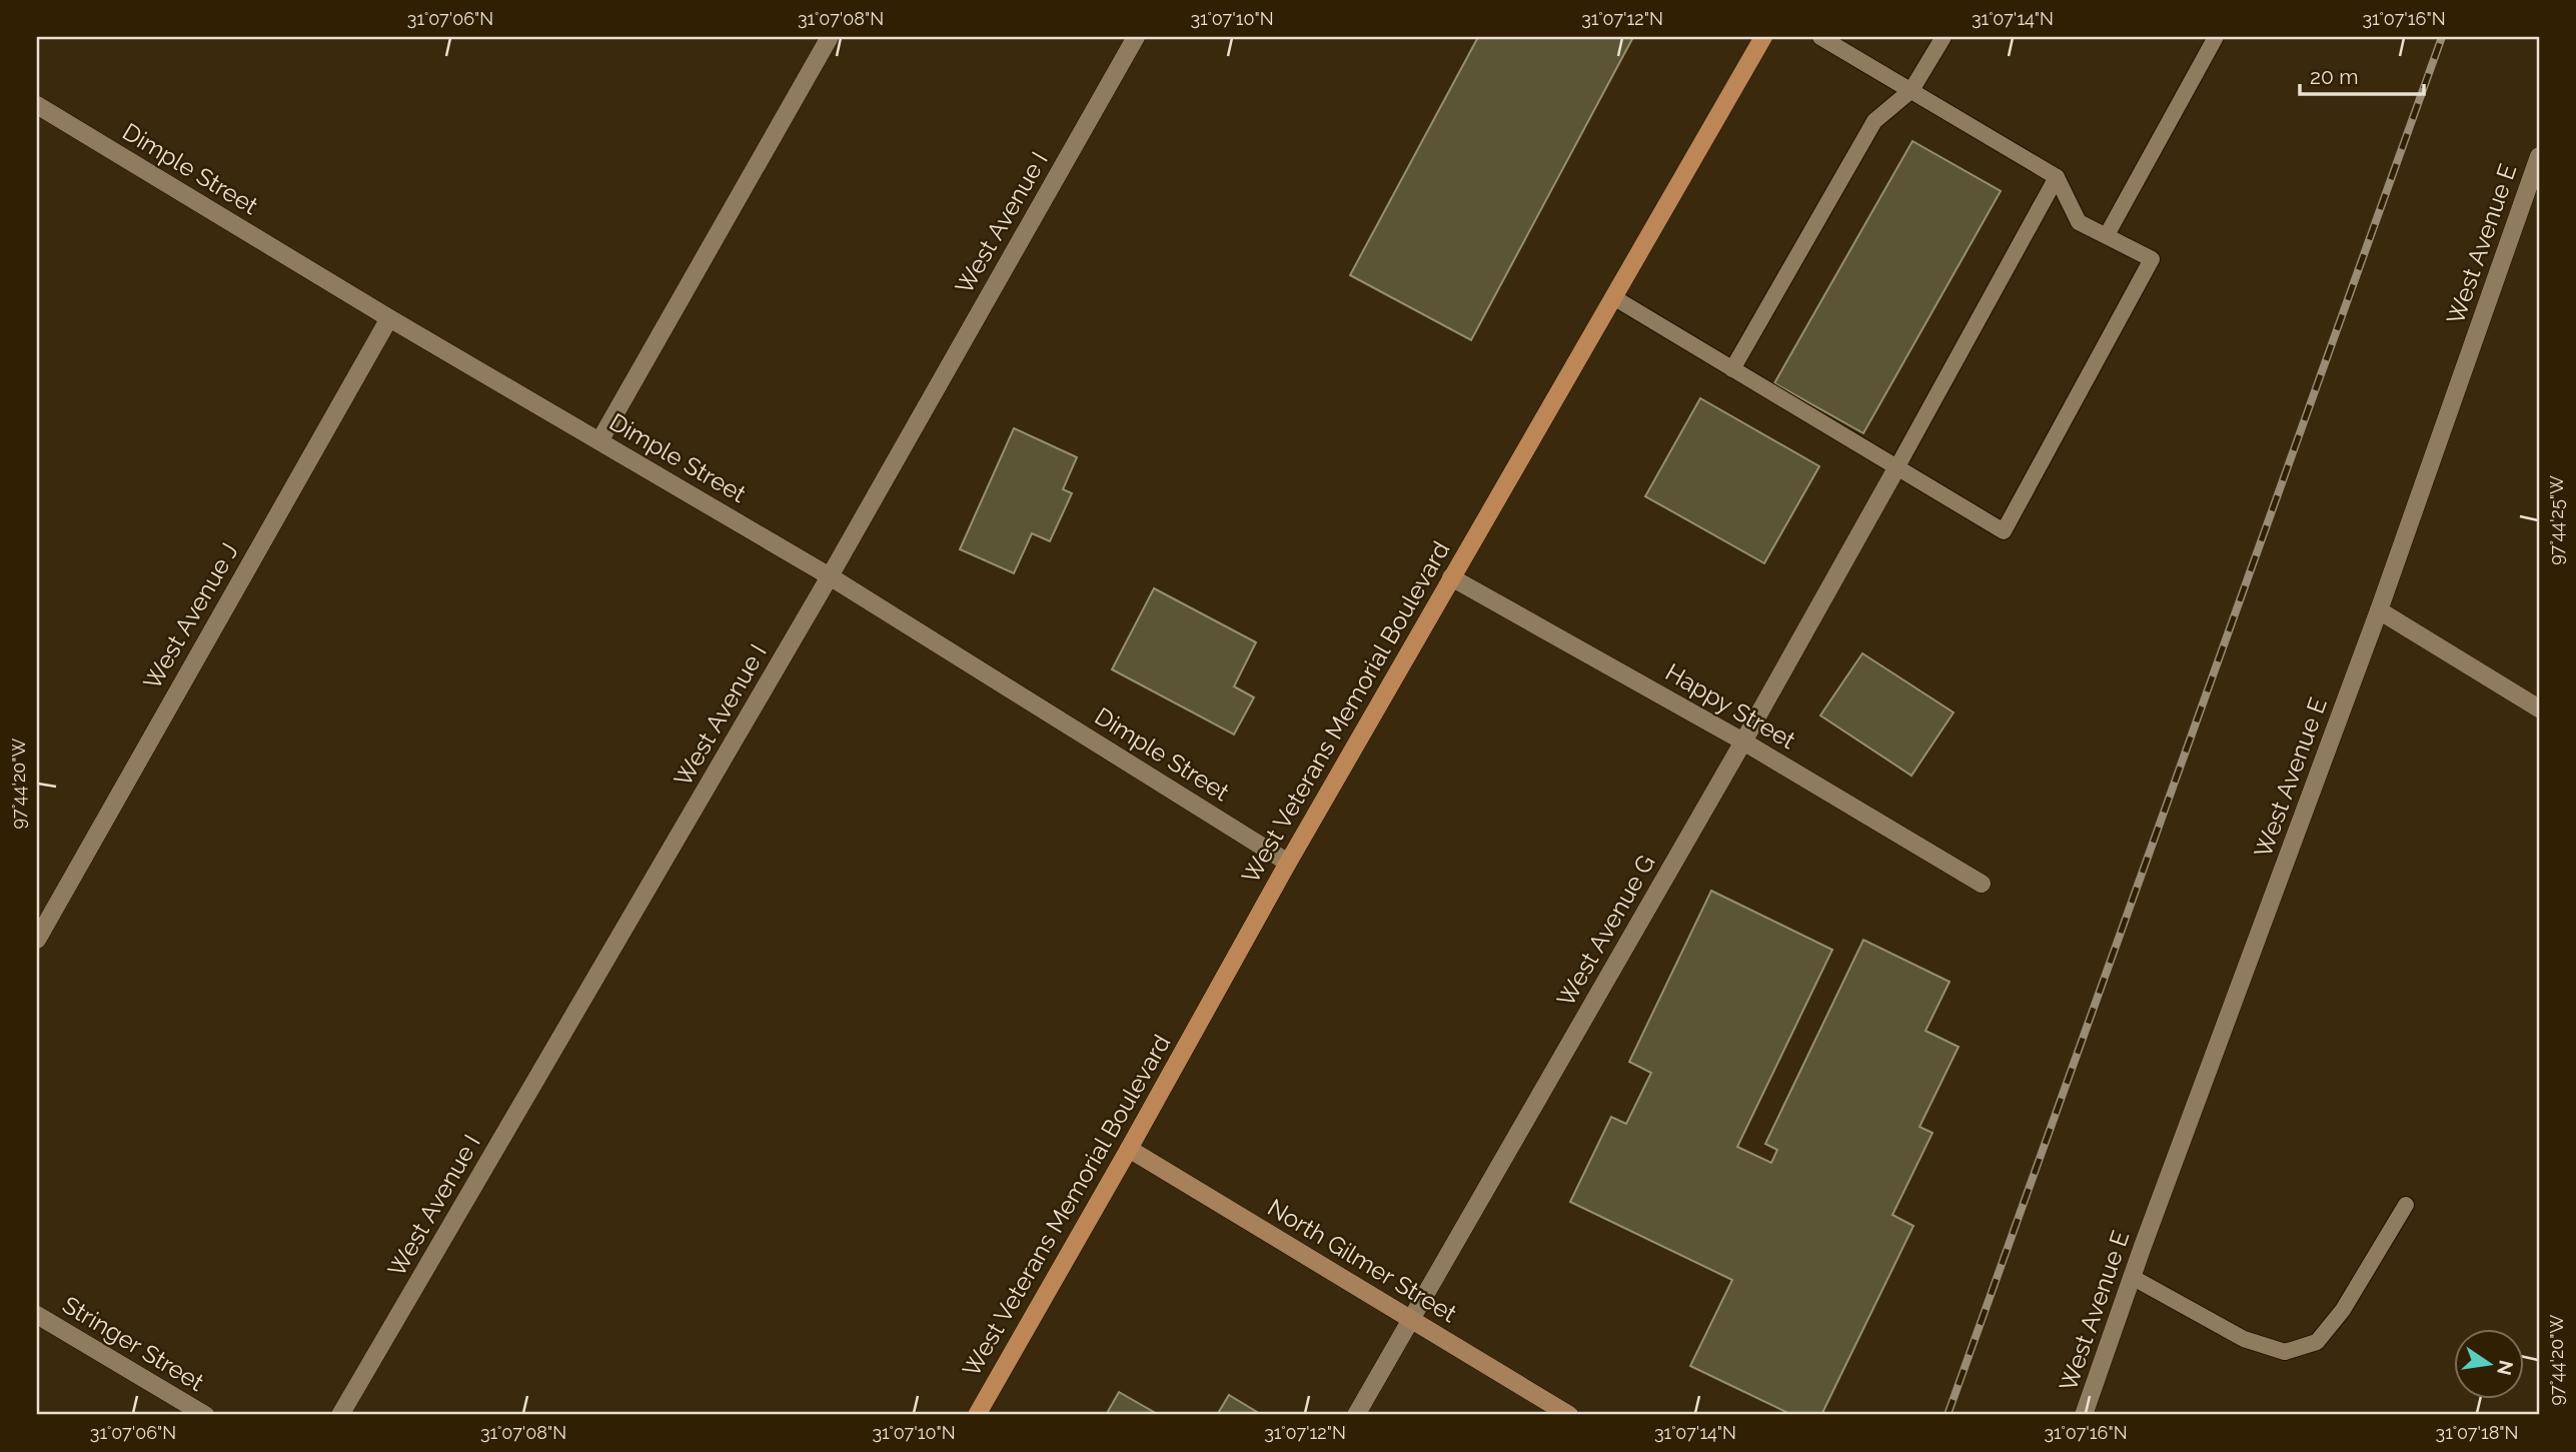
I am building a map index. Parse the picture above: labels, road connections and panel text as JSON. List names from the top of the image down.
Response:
{
  "streets": {
    "main road": ["West Veterans Memorial Boulevard"],
    "street": [
      "Dimple Street",
      "West Avenue I",
      "West Avenue E",
      "West Avenue J",
      "Happy Street",
      "West Avenue G",
      "North Gilmer Street",
      "Stringer Street"
    ]
  },
  "crossings": [
    ["Dimple Street", "West Avenue I"],
    ["Dimple Street", "West Avenue J"],
    ["Dimple Street", "West Veterans Memorial Boulevard"],
    ["Happy Street", "West Veterans Memorial Boulevard"],
    ["Happy Street", "West Avenue G"],
    ["West Veterans Memorial Boulevard", "North Gilmer Street"],
    ["West Avenue G", "North Gilmer Street"]
  ],
  "scale_bar": "20 m",
  "north": "right",
  "coordinates": [
    "31°07'06\"N",
    "31°07'08\"N",
    "31°07'10\"N",
    "31°07'12\"N",
    "31°07'14\"N",
    "31°07'16\"N",
    "97°44'25\"W",
    "97°44'20\"W",
    "31°07'18\"N"
  ]
}
